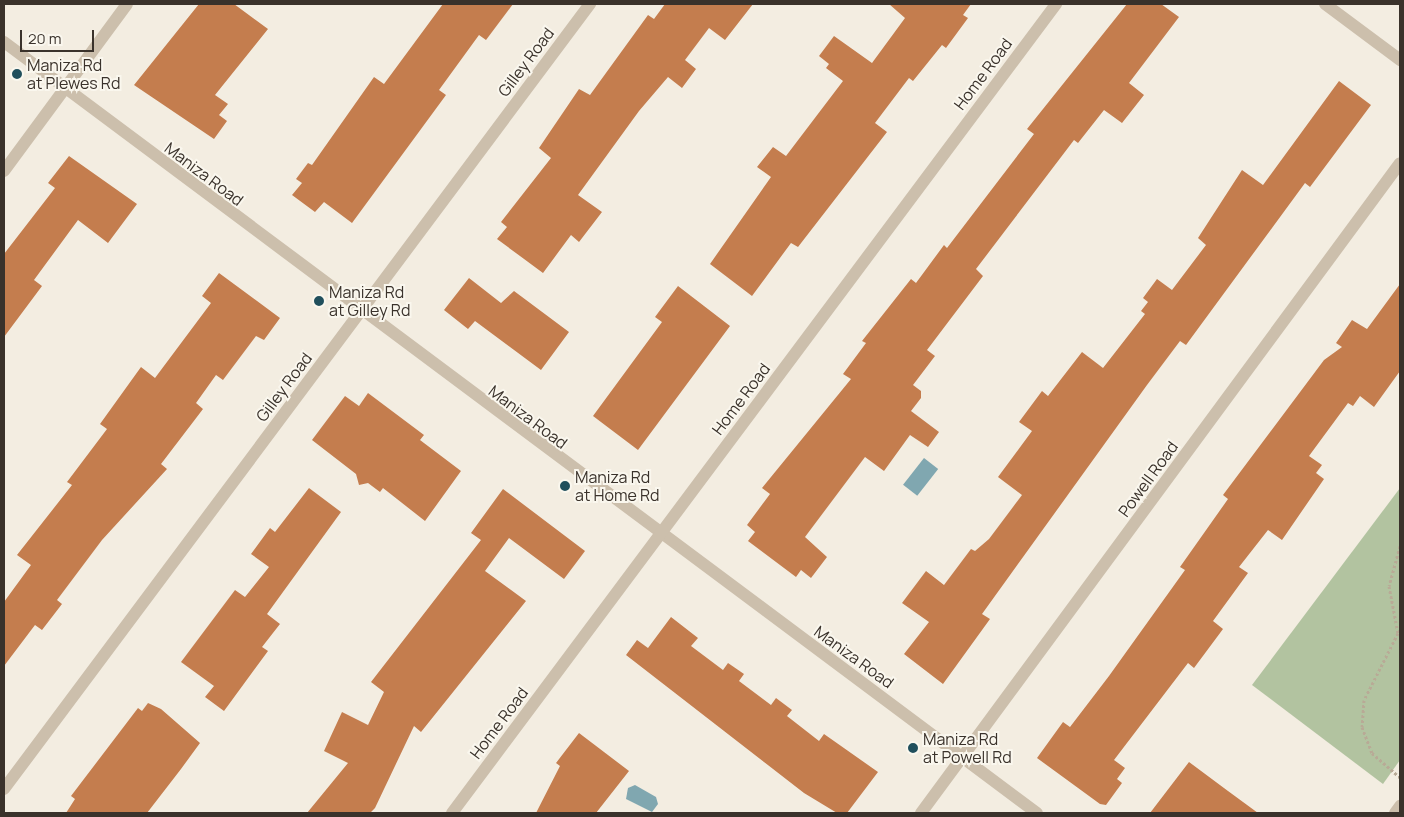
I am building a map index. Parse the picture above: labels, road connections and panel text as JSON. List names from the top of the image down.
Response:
{
  "streets": {
    "street": [
      "Gilley Road",
      "Home Road",
      "Maniza Road",
      "Powell Road"
    ]
  },
  "crossings": [
    ["Gilley Road", "Maniza Road"],
    ["Home Road", "Maniza Road"],
    ["Maniza Road", "Powell Road"]
  ],
  "places": [
    "Maniza Rd at Plewes Rd",
    "Maniza Rd at Gilley Rd",
    "Maniza Rd at Home Rd",
    "Maniza Rd at Powell Rd"
  ],
  "scale_bar": "20 m"
}
